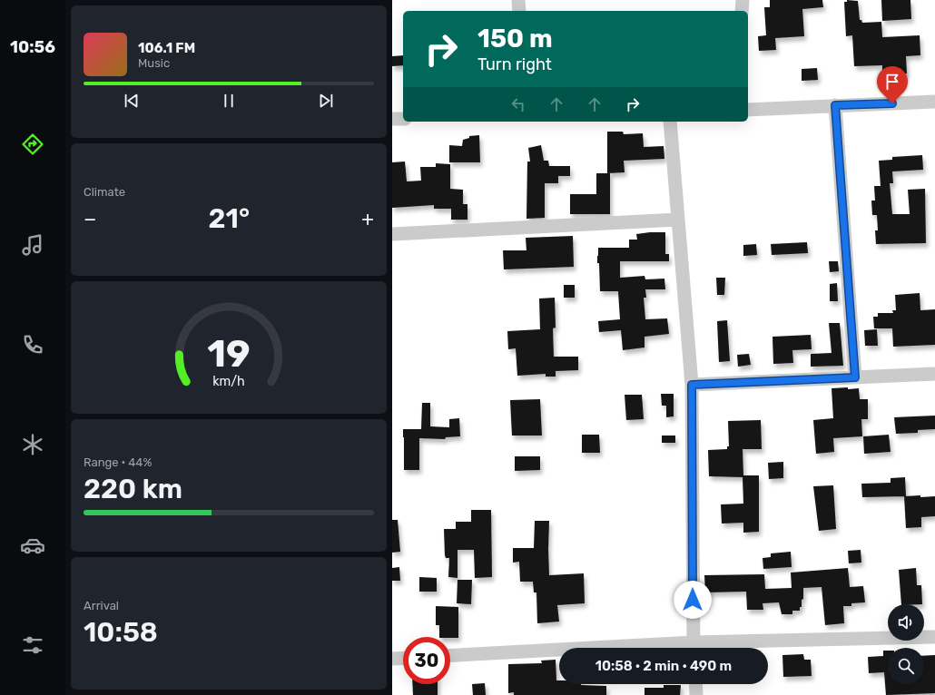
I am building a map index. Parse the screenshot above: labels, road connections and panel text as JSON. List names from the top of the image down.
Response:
{
  "page": {
    "tabs": "10:56",
    "turn": ["150 m", "Turn right"],
    "song": ["106.1 FM", "Music"],
    "tile": [
      "Climate",
      ["Range · 44%", "220 km"],
      ["Arrival", "10:58"]
    ],
    "heat": ["−", "21°", "+"],
    "limit": "30",
    "trip": "10:58 · 2 min · 490 m",
    "gauge": ["19", "km/h"]
  }
}
